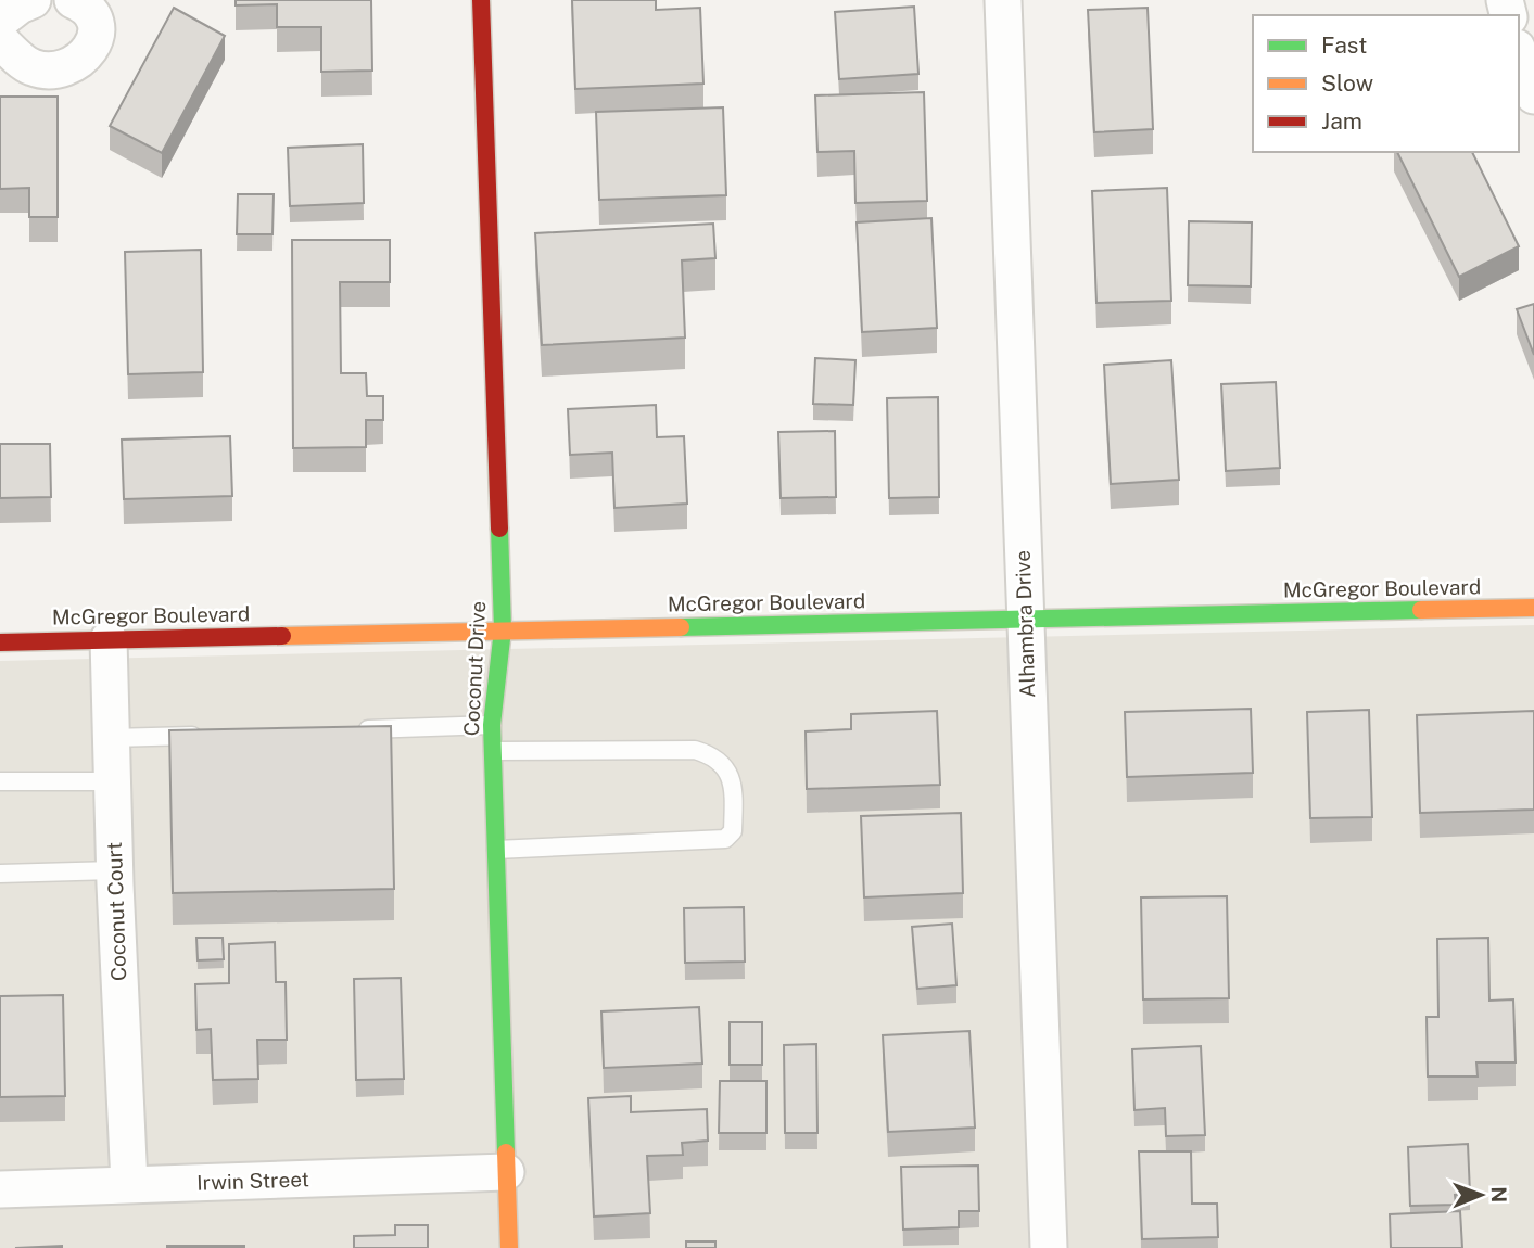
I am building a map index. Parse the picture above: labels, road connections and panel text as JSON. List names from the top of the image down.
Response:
{
  "streets": {
    "main road": ["McGregor Boulevard", "Coconut Drive"],
    "street": ["Alhambra Drive", "Coconut Court", "Irwin Street"]
  },
  "crossings": [
    ["McGregor Boulevard", "Alhambra Drive"],
    ["McGregor Boulevard", "Coconut Drive"],
    ["McGregor Boulevard", "Coconut Court"],
    ["Coconut Drive", "Irwin Street"],
    ["Coconut Court", "Irwin Street"]
  ],
  "legend": ["Fast", "Slow", "Jam"],
  "north": "right"
}
